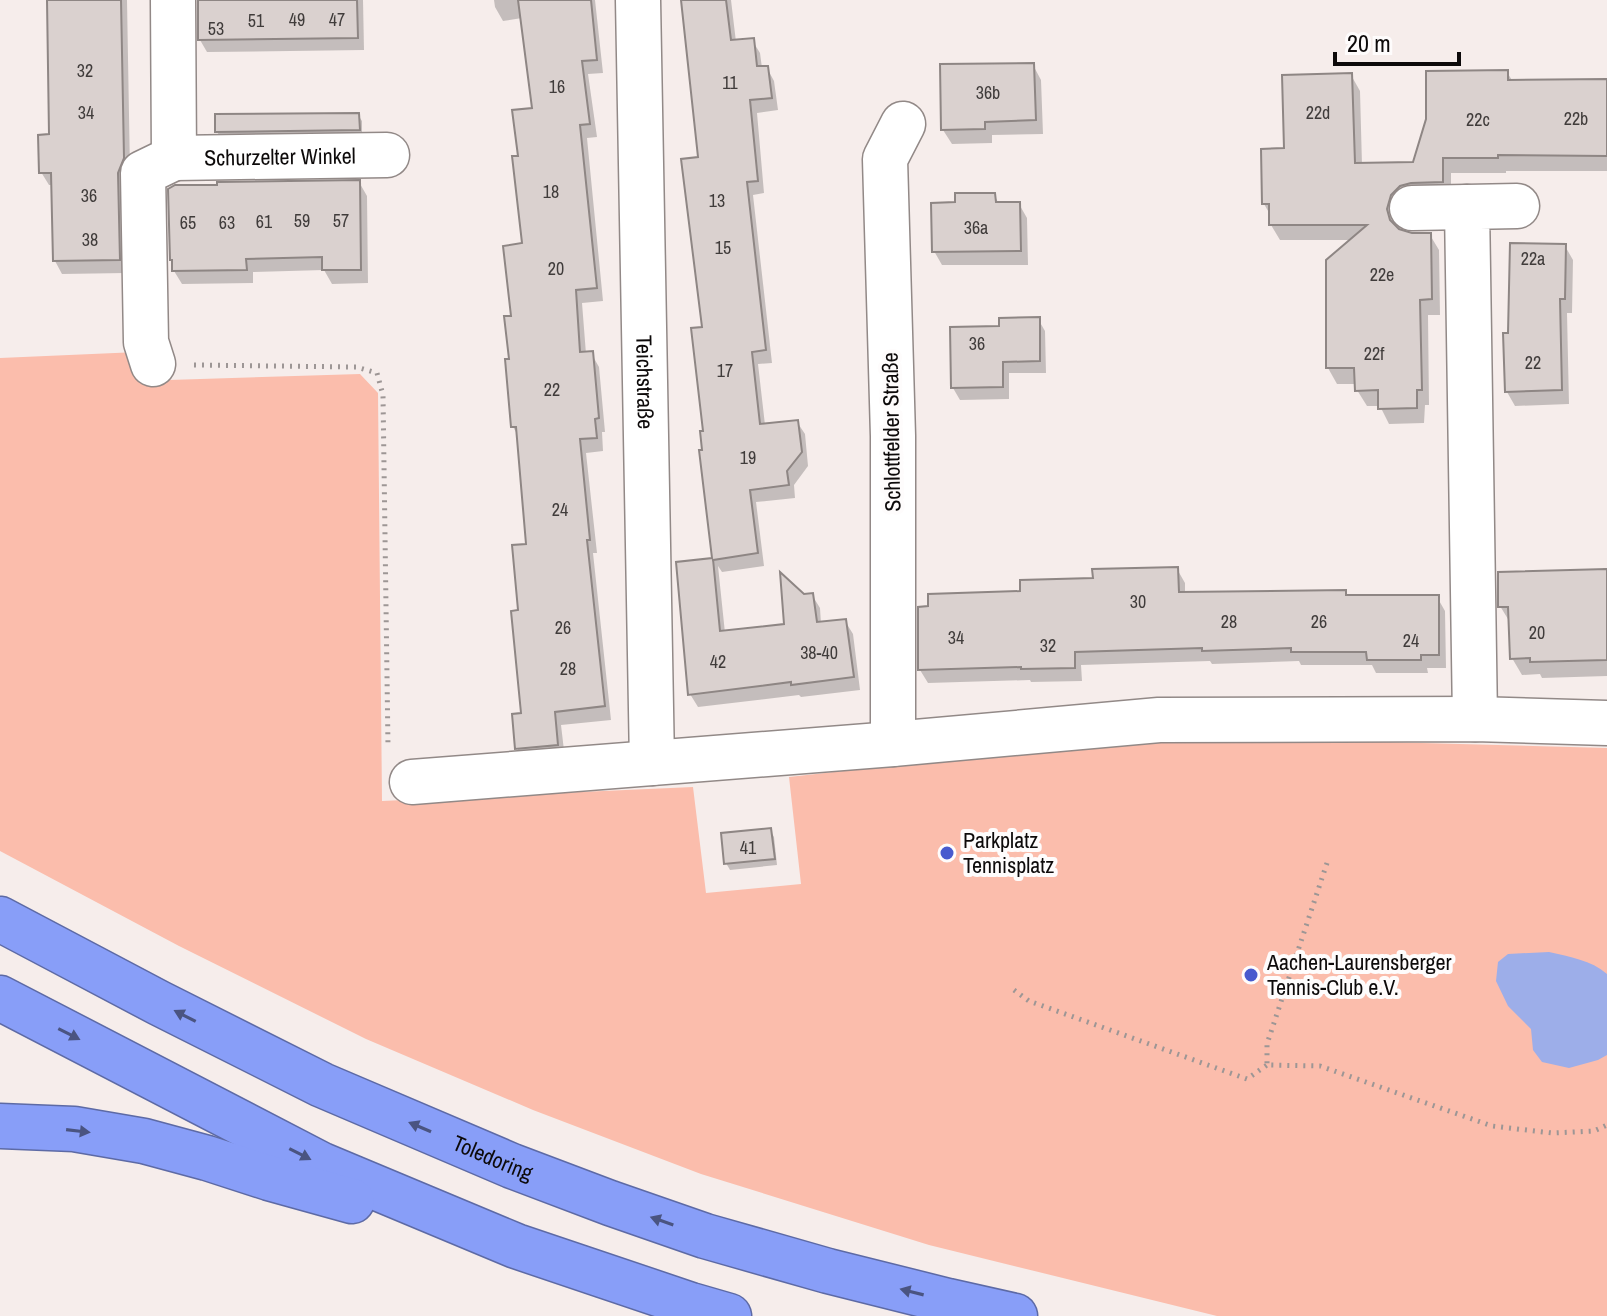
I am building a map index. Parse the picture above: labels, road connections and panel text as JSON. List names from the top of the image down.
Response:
{
  "streets": {
    "highway": ["Toledoring"],
    "street": ["Schurzelter Winkel", "Teichstraße", "Schlottfelder Straße"]
  },
  "places": ["Parkplatz Tennisplatz", "Aachen-Laurensberger Tennis-Club e.V."],
  "house_numbers": [
    "49",
    "47",
    "51",
    "53",
    "32",
    "11",
    "16",
    "36b",
    "34",
    "22d",
    "22b",
    "22c",
    "18",
    "36",
    "13",
    "59",
    "57",
    "61",
    "65",
    "63",
    "36a",
    "38",
    "15",
    "22a",
    "20",
    "22e",
    "36",
    "22f",
    "22",
    "17",
    "22",
    "19",
    "24",
    "30",
    "28",
    "26",
    "26",
    "20",
    "34",
    "24",
    "32",
    "38-40",
    "42",
    "28",
    "41"
  ],
  "scale_bar": "20 m"
}
